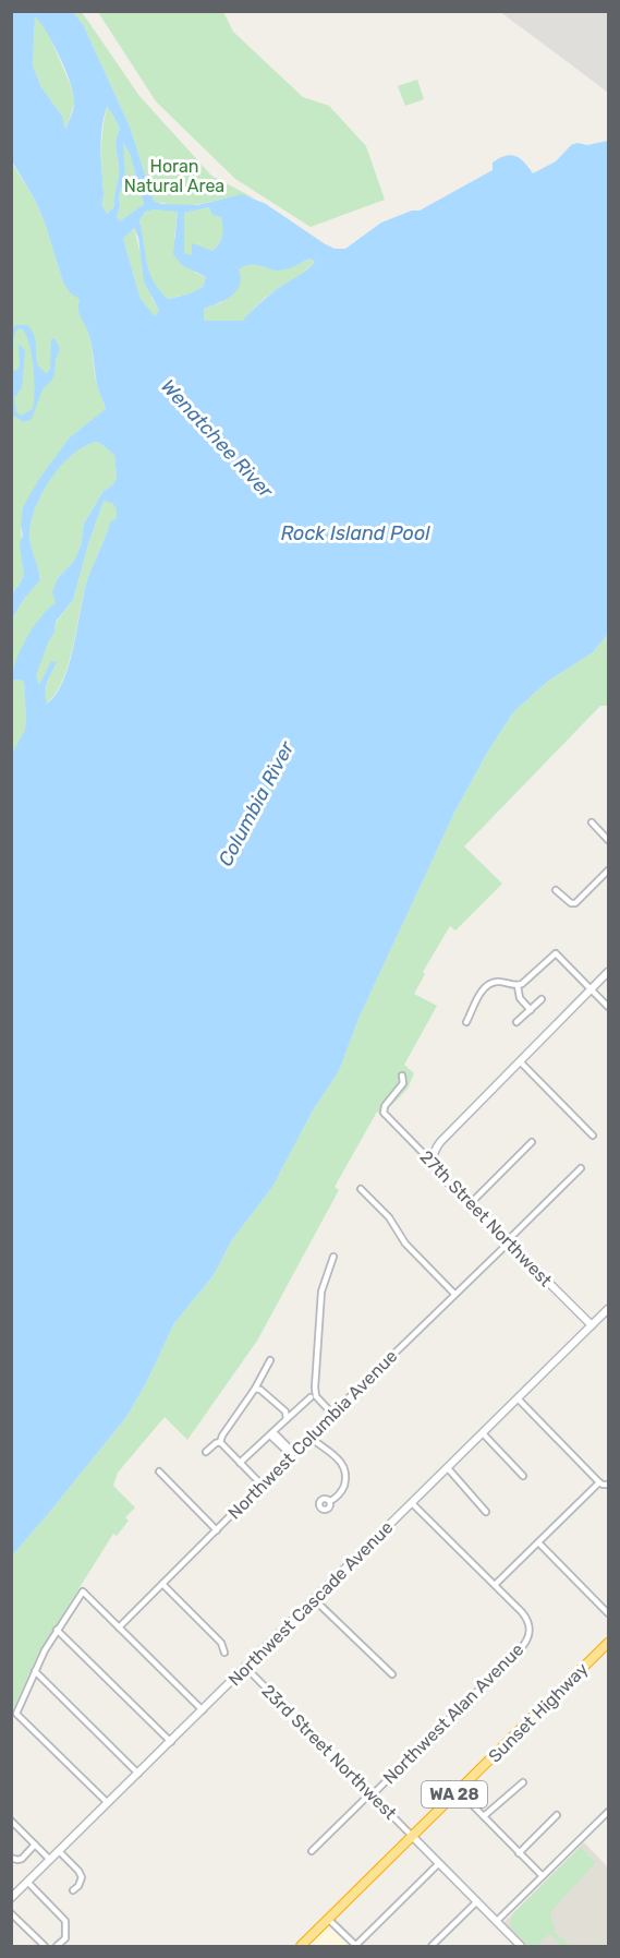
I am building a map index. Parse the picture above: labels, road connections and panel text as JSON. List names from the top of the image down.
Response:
{
  "streets": {
    "highway": ["Sunset Highway", "WA 28"],
    "street": [
      "27th Street Northwest",
      "Northwest Columbia Avenue",
      "Northwest Cascade Avenue",
      "Northwest Alan Avenue",
      "23rd Street Northwest"
    ]
  },
  "crossings": [
    ["27th Street Northwest", "Northwest Columbia Avenue"],
    ["27th Street Northwest", "Northwest Cascade Avenue"],
    ["Northwest Cascade Avenue", "23rd Street Northwest"],
    ["Sunset Highway", "23rd Street Northwest"],
    ["Northwest Alan Avenue", "23rd Street Northwest"]
  ],
  "water": ["Wenatchee River", "Rock Island Pool", "Columbia River"],
  "parks": ["Horan Natural Area"]
}
